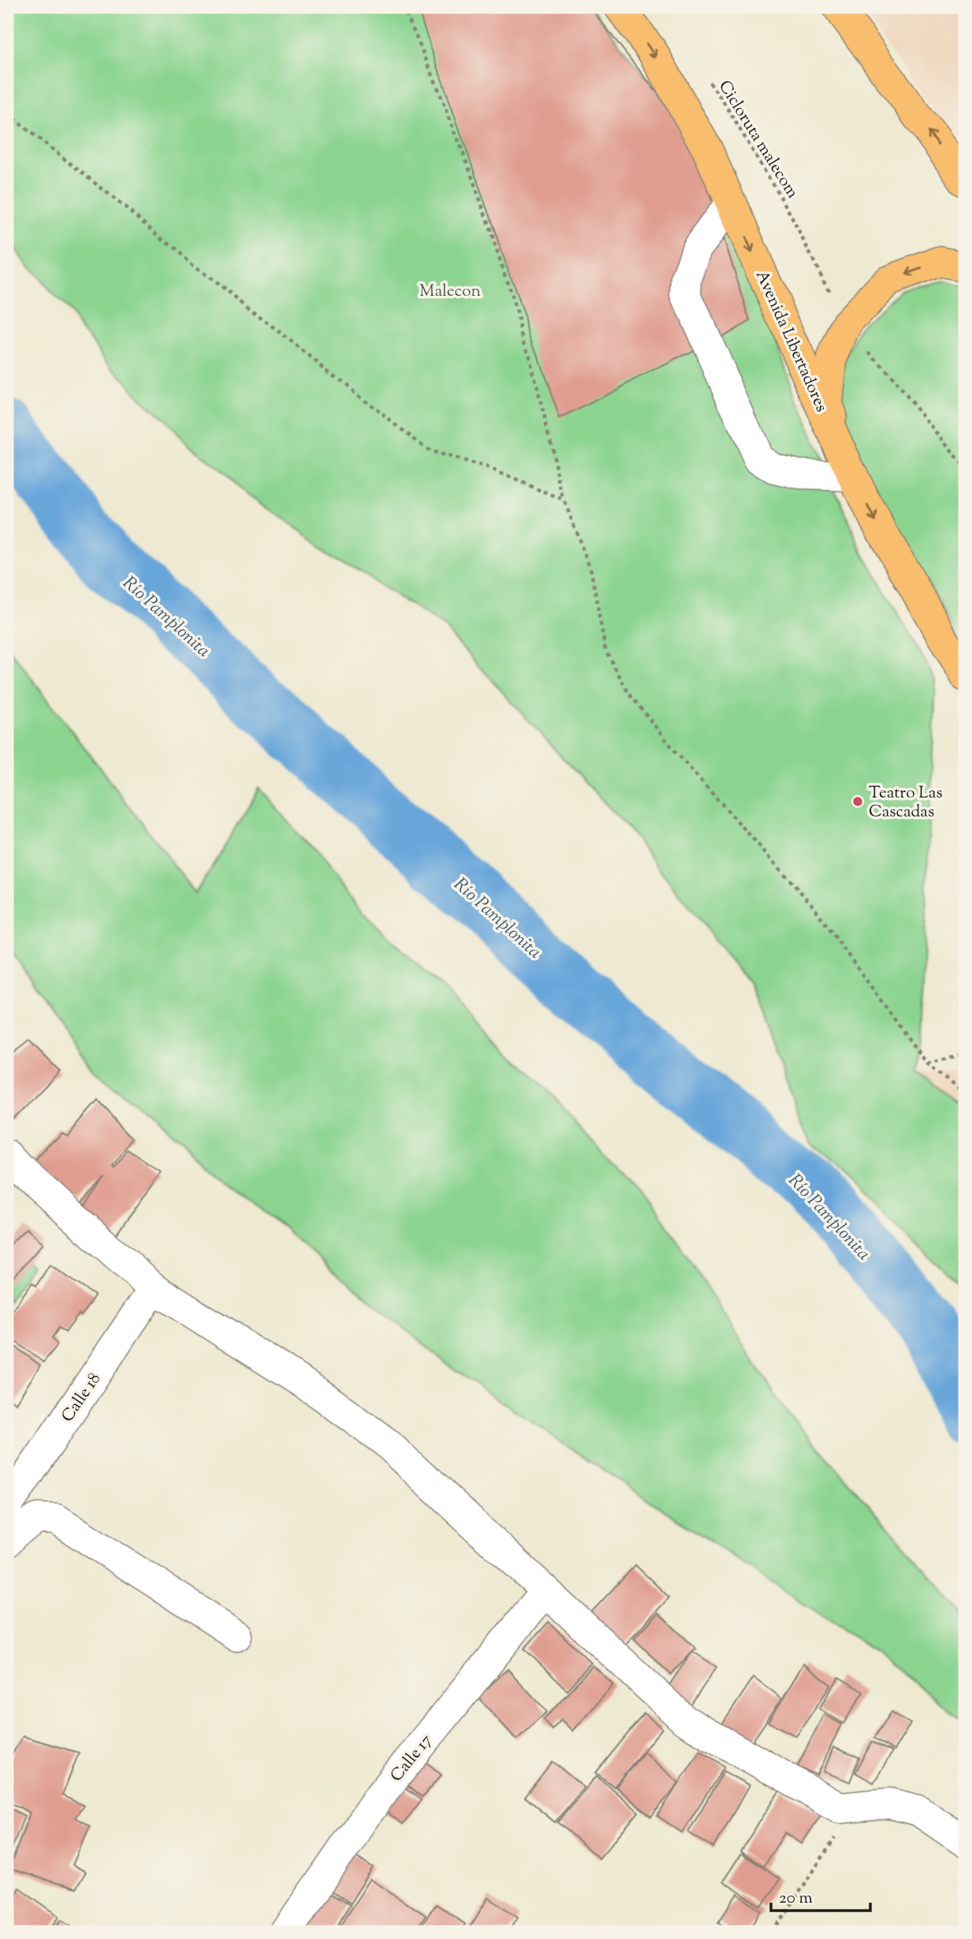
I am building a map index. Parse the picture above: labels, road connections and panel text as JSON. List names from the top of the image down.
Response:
{
  "streets": {
    "main road": ["Avenida Libertadores"],
    "street": ["Calle 18", "Calle 17"],
    "path": ["Cicloruta malecom"]
  },
  "one_way": ["Avenida Libertadores"],
  "water": ["Río Pamplonita"],
  "parks": ["Malecon"],
  "places": ["Teatro Las Cascadas"],
  "scale_bar": "20 m"
}
